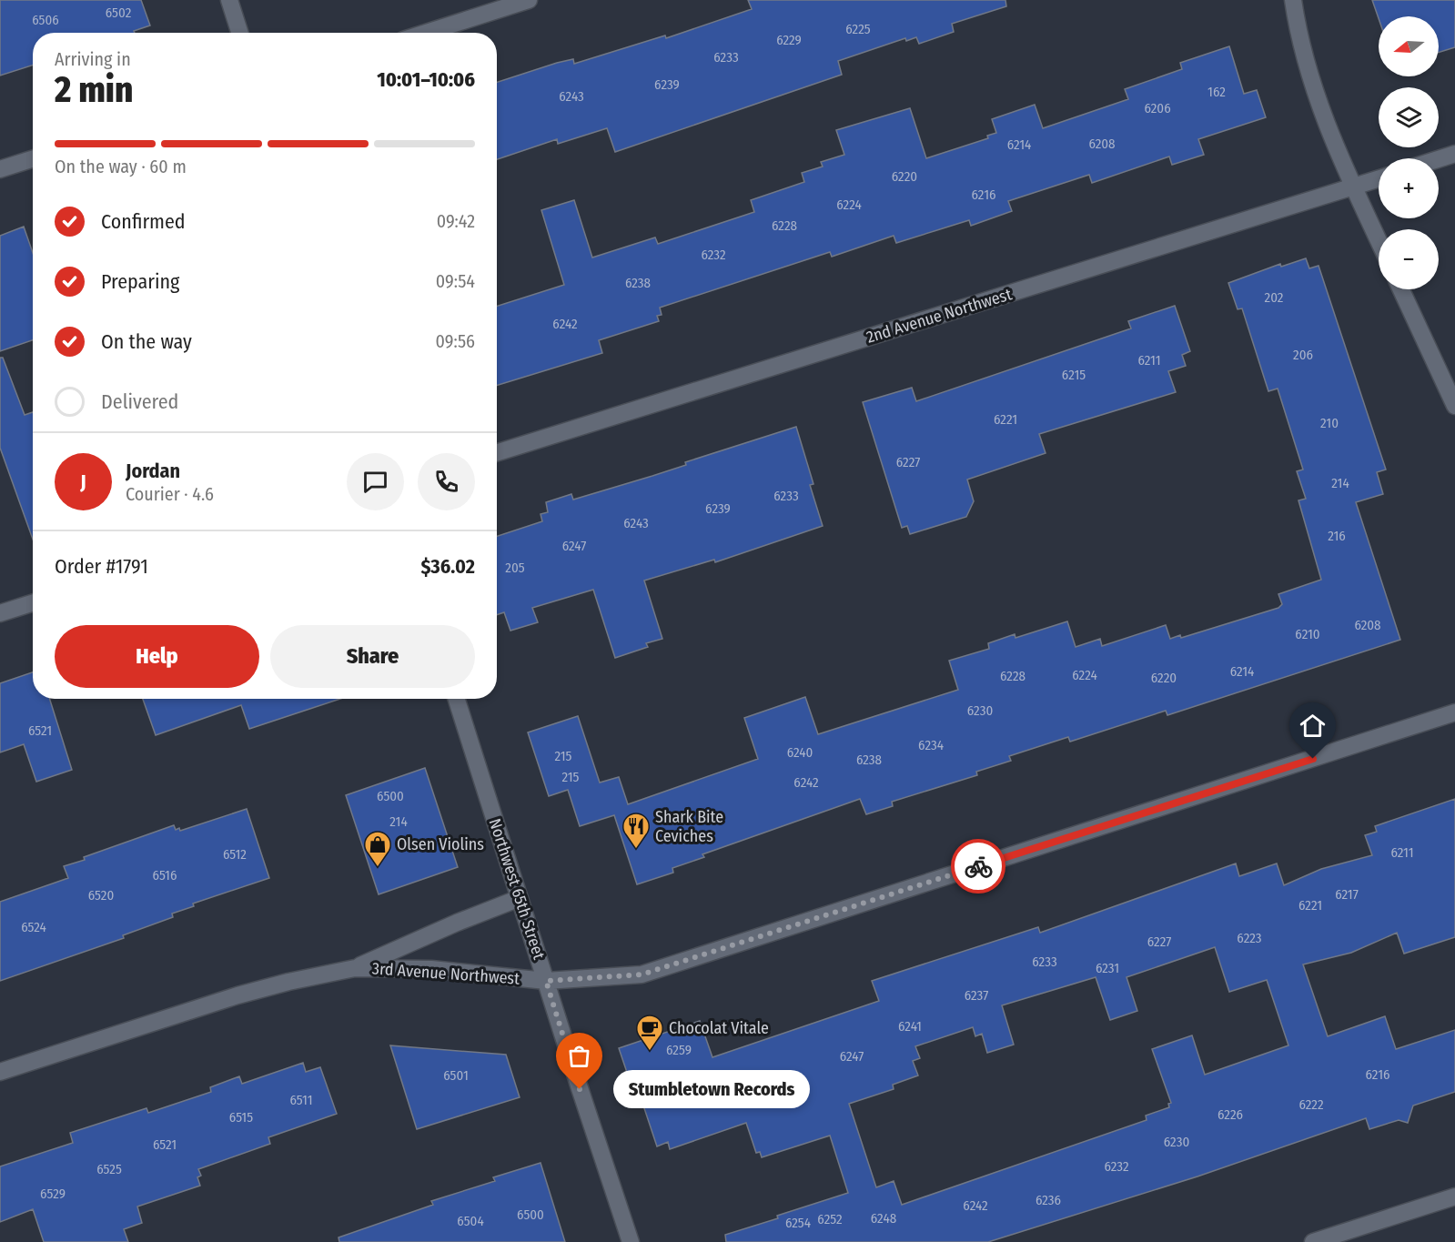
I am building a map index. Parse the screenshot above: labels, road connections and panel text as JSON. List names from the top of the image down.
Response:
{
  "streets": {
    "street": ["2nd Avenue Northwest", "Northwest 65th Street", "3rd Avenue Northwest"]
  },
  "crossings": [
    ["Northwest 65th Street", "3rd Avenue Northwest"]
  ],
  "places": {
    "restaurant": ["Shark Bite Ceviches"],
    "shop": ["Olsen Violins"],
    "cafe": ["Chocolat Vitale"],
    "other": ["Stumbletown Records"]
  },
  "house_numbers": [
    "6502",
    "6506",
    "6225",
    "6229",
    "6233",
    "6239",
    "162",
    "6243",
    "6206",
    "6208",
    "6214",
    "6220",
    "6216",
    "6224",
    "6228",
    "6232",
    "6238",
    "202",
    "6242",
    "206",
    "6211",
    "6215",
    "6221",
    "210",
    "6227",
    "214",
    "6233",
    "6239",
    "6243",
    "216",
    "6247",
    "205",
    "6208",
    "6210",
    "6214",
    "6224",
    "6228",
    "6220",
    "6230",
    "6521",
    "6234",
    "6240",
    "215",
    "6238",
    "215",
    "6242",
    "6500",
    "214",
    "6211",
    "6512",
    "6516",
    "6217",
    "6520",
    "6221",
    "6524",
    "6223",
    "6227",
    "6233",
    "6231",
    "6237",
    "6241",
    "6259",
    "6247",
    "6216",
    "6501",
    "6511",
    "6222",
    "6226",
    "6515",
    "6230",
    "6521",
    "6232",
    "6525",
    "6529",
    "6236",
    "6242",
    "6500",
    "6248",
    "6252",
    "6504",
    "6254"
  ],
  "north": "left",
  "page": {
    "map_buttons": ["+", "−"],
    "heading": ["2 min", "Arriving in", "10:01–10:06"],
    "panel": [
      "Jordan",
      "Courier · 4.6",
      "Order #1791",
      "$36.02"
    ],
    "bar": "On the way · 60 m",
    "list": [
      ["Confirmed", "09:42"],
      ["Preparing", "09:54"],
      ["On the way", "09:56"],
      "Delivered"
    ],
    "round": "J",
    "buttons": ["Help", "Share"],
    "bubble": "Stumbletown Records"
  }
}
